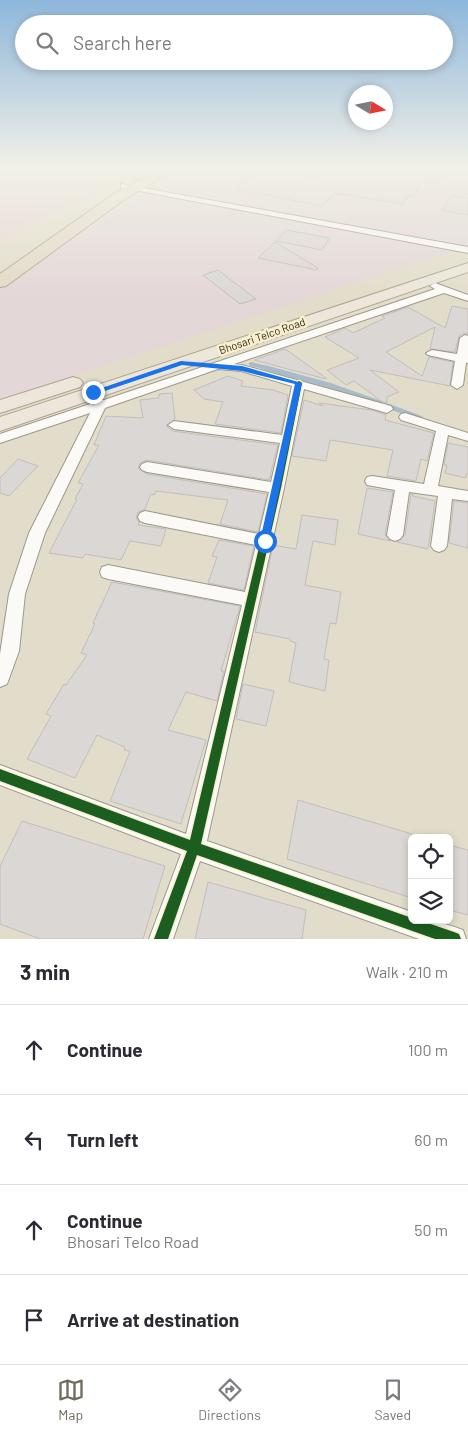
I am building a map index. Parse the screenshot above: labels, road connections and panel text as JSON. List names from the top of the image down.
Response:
{
  "streets": {
    "main road": ["Bhosari Telco Road"]
  },
  "north": "right",
  "page": {
    "search": "Search here",
    "heading": ["3 min", "Walk · 210 m"],
    "list": [
      ["Continue", "100 m"],
      ["Turn left", "60 m"],
      ["Continue", "Bhosari Telco Road", "50 m"],
      "Arrive at destination"
    ],
    "nav": ["Map", "Directions", "Saved"]
  }
}
